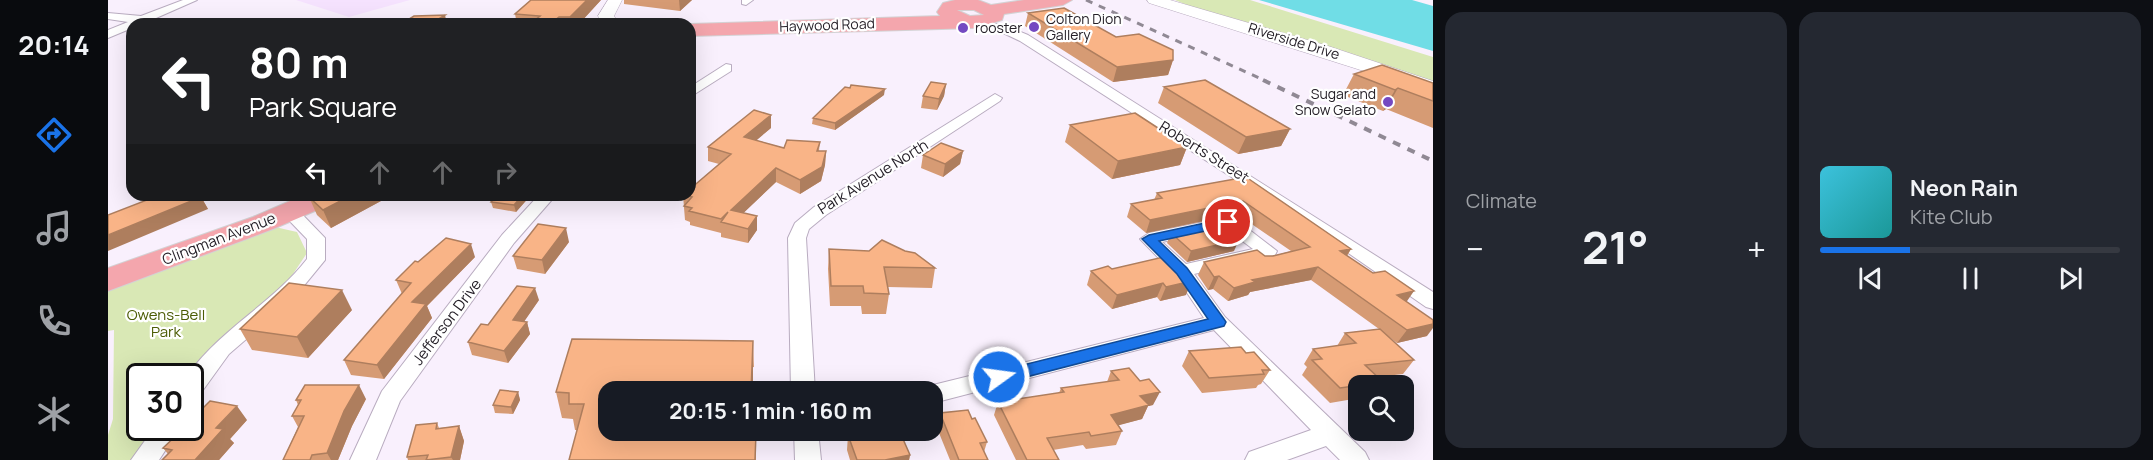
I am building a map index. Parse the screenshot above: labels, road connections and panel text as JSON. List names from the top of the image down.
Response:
{
  "streets": {
    "main road": ["Haywood Road", "Riverside Drive", "Clingman Avenue"],
    "street": ["Roberts Street", "Park Avenue North", "Jefferson Drive"]
  },
  "crossings": [
    ["Haywood Road", "Roberts Street"]
  ],
  "parks": ["Owens-Bell Park"],
  "places": ["Colton Dion Gallery", "rooster", "Sugar and Snow Gelato"],
  "page": {
    "tabs": "20:14",
    "tile": "Climate",
    "turn": ["80 m", "Park Square"],
    "song": ["Neon Rain", "Kite Club"],
    "heat": ["−", "21°", "+"],
    "limit": "30",
    "trip": "20:15 · 1 min · 160 m"
  }
}
